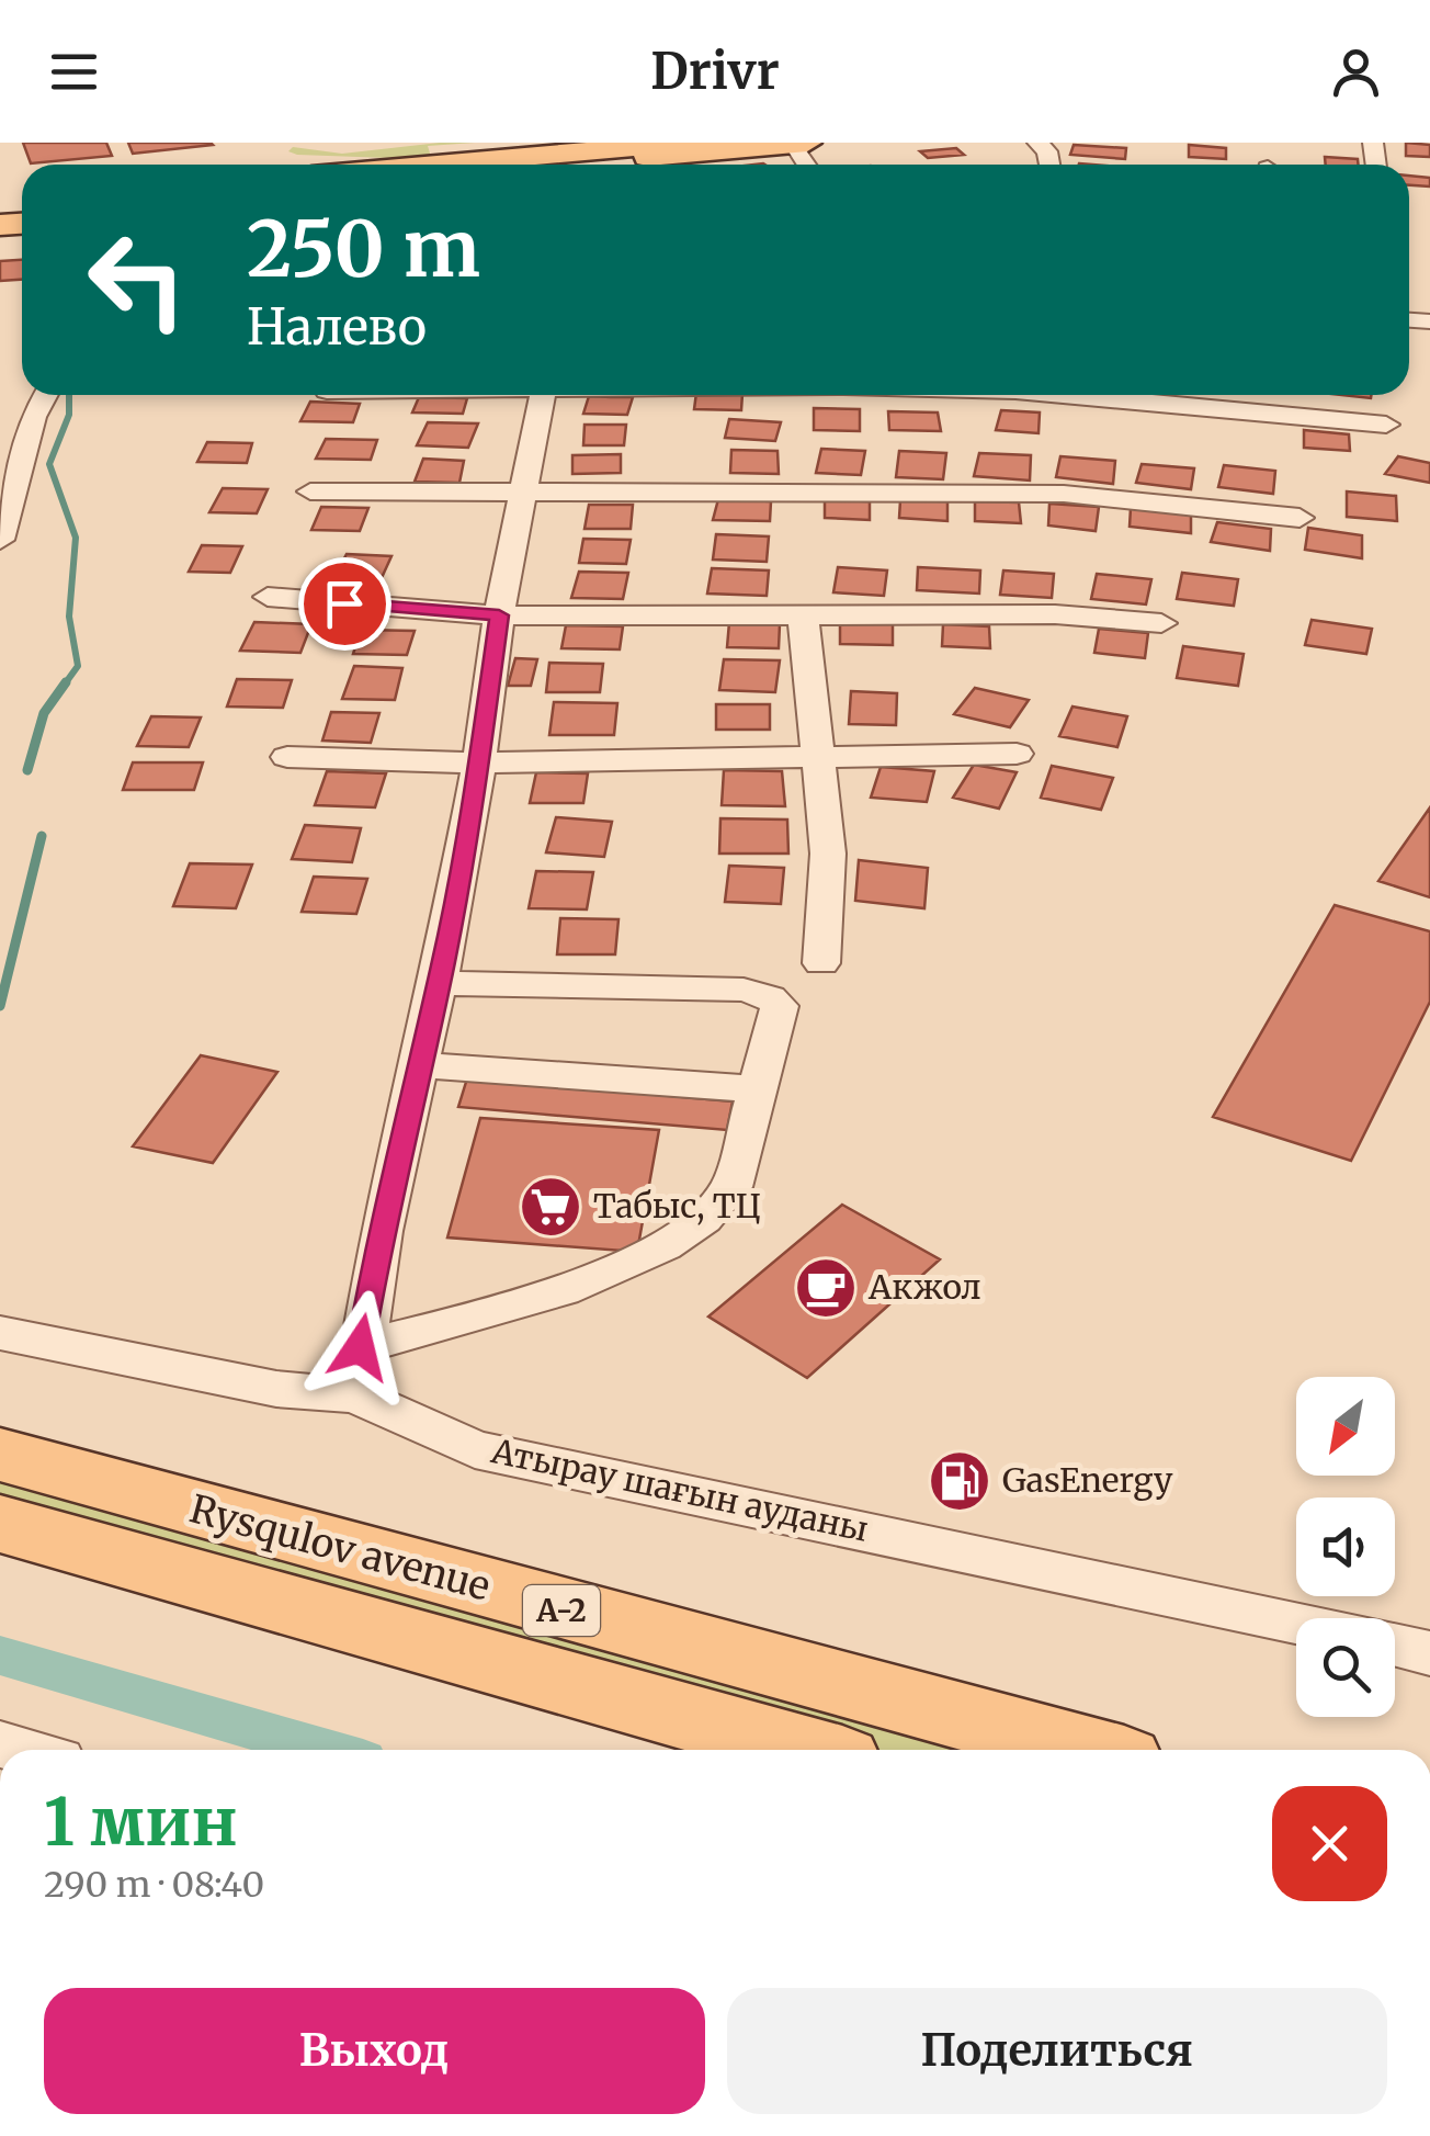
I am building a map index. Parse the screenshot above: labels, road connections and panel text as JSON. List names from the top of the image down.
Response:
{
  "streets": {
    "main road": ["Rysqulov avenue", "A-2"],
    "street": ["Атырау шағын ауданы"]
  },
  "places": {
    "supermarket": ["Табыс, ТЦ"],
    "cafe": ["Акжол"],
    "fuel station": ["GasEnergy"]
  },
  "north": "bottom left",
  "page": {
    "header": "Drivr",
    "turn": ["250 m", "Налево"],
    "heading": ["1 мин", "290 m · 08:40"],
    "buttons": ["Выход", "Поделиться"]
  }
}
